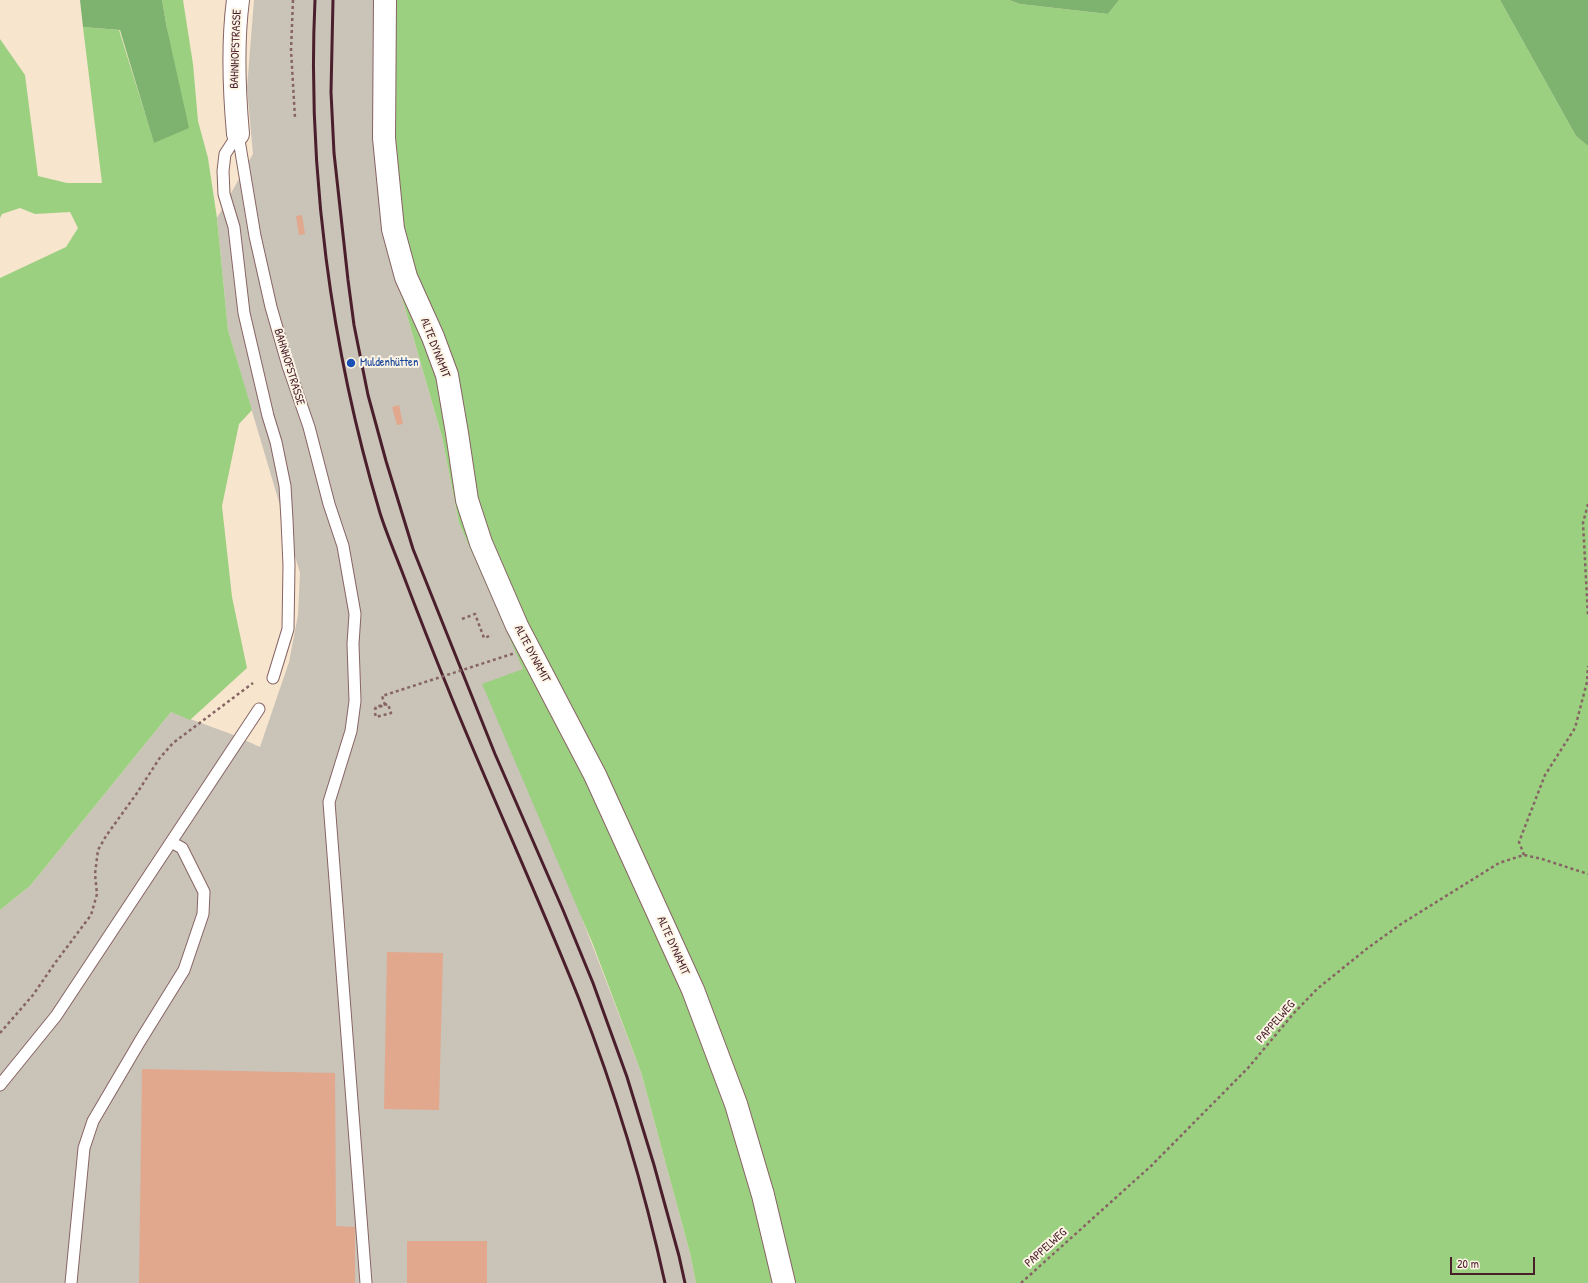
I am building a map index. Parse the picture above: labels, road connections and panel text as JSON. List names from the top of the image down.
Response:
{
  "streets": {
    "street": ["BAHNHOFSTRASSE", "ALTE DYNAMIT"],
    "path": ["PAPPELWEG"]
  },
  "places": ["Muldenhütten"],
  "scale_bar": "20 m"
}
